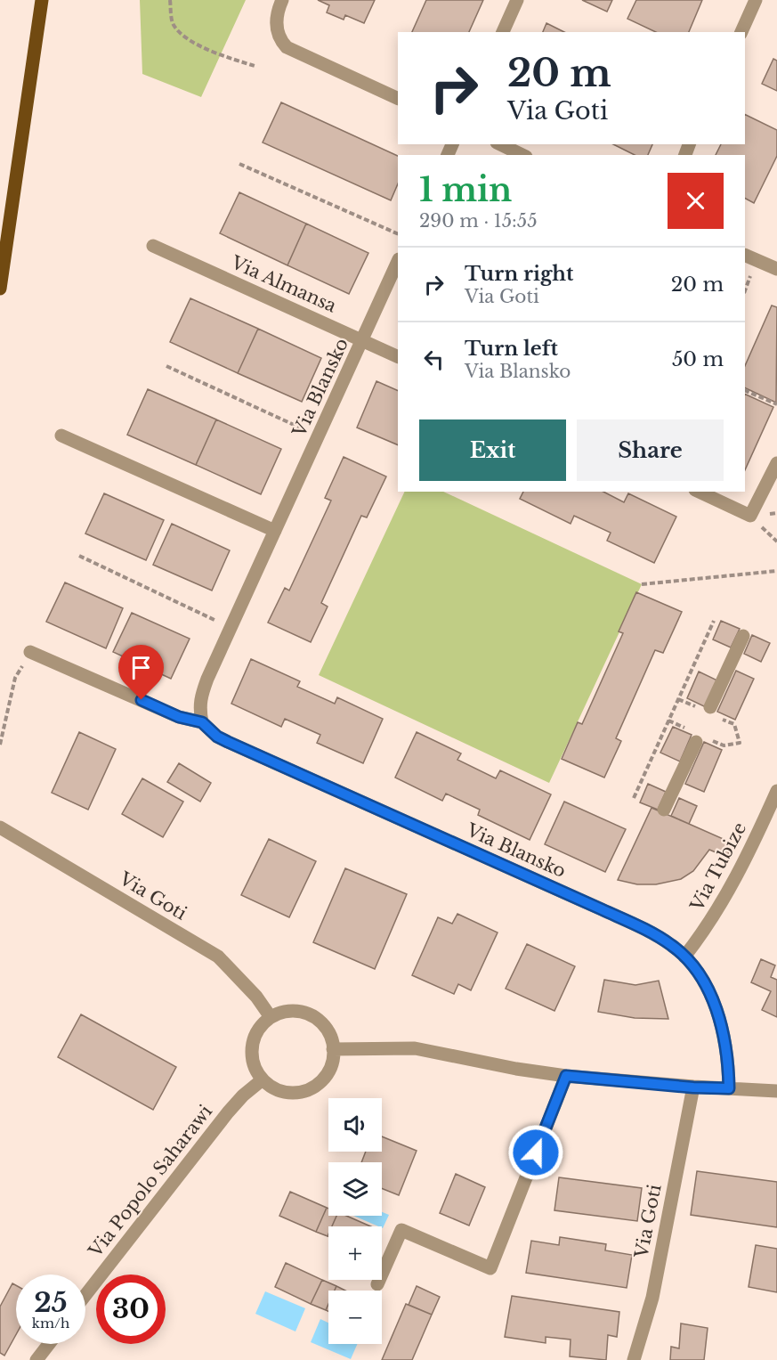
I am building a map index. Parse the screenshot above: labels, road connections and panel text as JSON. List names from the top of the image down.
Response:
{
  "streets": {
    "street": [
      "Via Almansa",
      "Via Blansko",
      "Via Tubize",
      "Via Goti",
      "Via Popolo Saharawi"
    ]
  },
  "crossings": [
    ["Via Almansa", "Via Blansko"],
    ["Via Blansko", "Via Tubize"],
    ["Via Goti", "Via Popolo Saharawi"]
  ],
  "page": {
    "turn": ["20 m", "Via Goti"],
    "heading": ["1 min", "290 m · 15:55"],
    "list": [
      {
        "name": "Turn right",
        "note": "Via Goti",
        "value": "20 m"
      },
      {
        "name": "Turn left",
        "note": "Via Blansko",
        "value": "50 m"
      }
    ],
    "buttons": ["Exit", "Share"],
    "map_buttons": ["+", "−"],
    "speed": "25 km/h",
    "limit": "30"
  }
}
